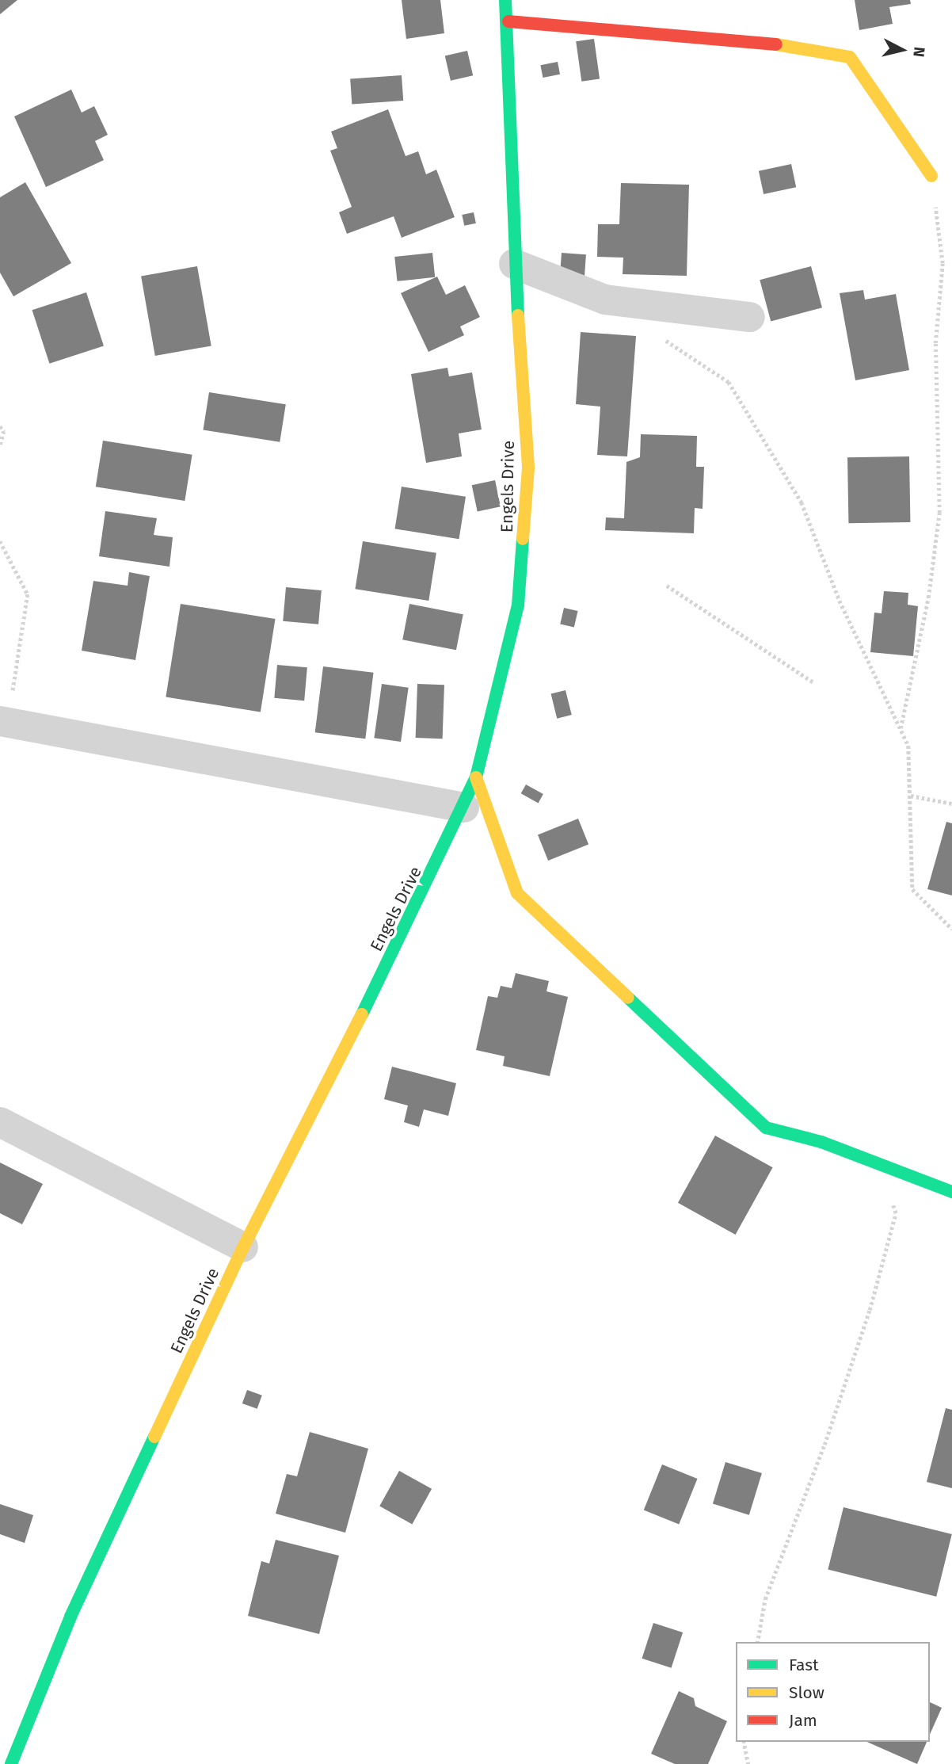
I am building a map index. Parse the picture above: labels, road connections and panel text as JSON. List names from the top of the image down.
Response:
{
  "streets": {
    "street": ["Engels Drive"]
  },
  "legend": ["Fast", "Slow", "Jam"],
  "north": "right"
}
